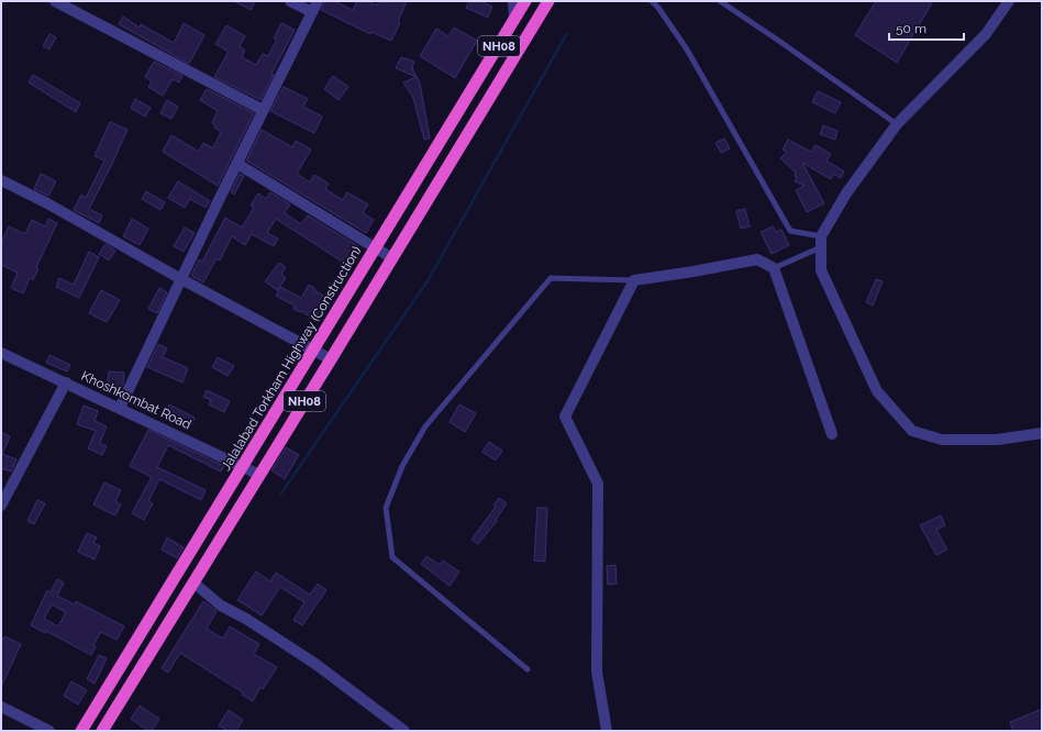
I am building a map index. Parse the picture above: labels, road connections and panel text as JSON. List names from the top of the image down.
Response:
{
  "streets": {
    "highway": ["NH08", "Jalalabad Torkham Highway (Construction)"],
    "street": ["Khoshkombat Road"]
  },
  "crossings": [
    ["NH08", "Jalalabad Torkham Highway (Construction)"],
    ["NH08", "Khoshkombat Road"],
    ["Jalalabad Torkham Highway (Construction)", "Khoshkombat Road"]
  ],
  "scale_bar": "50 m"
}
